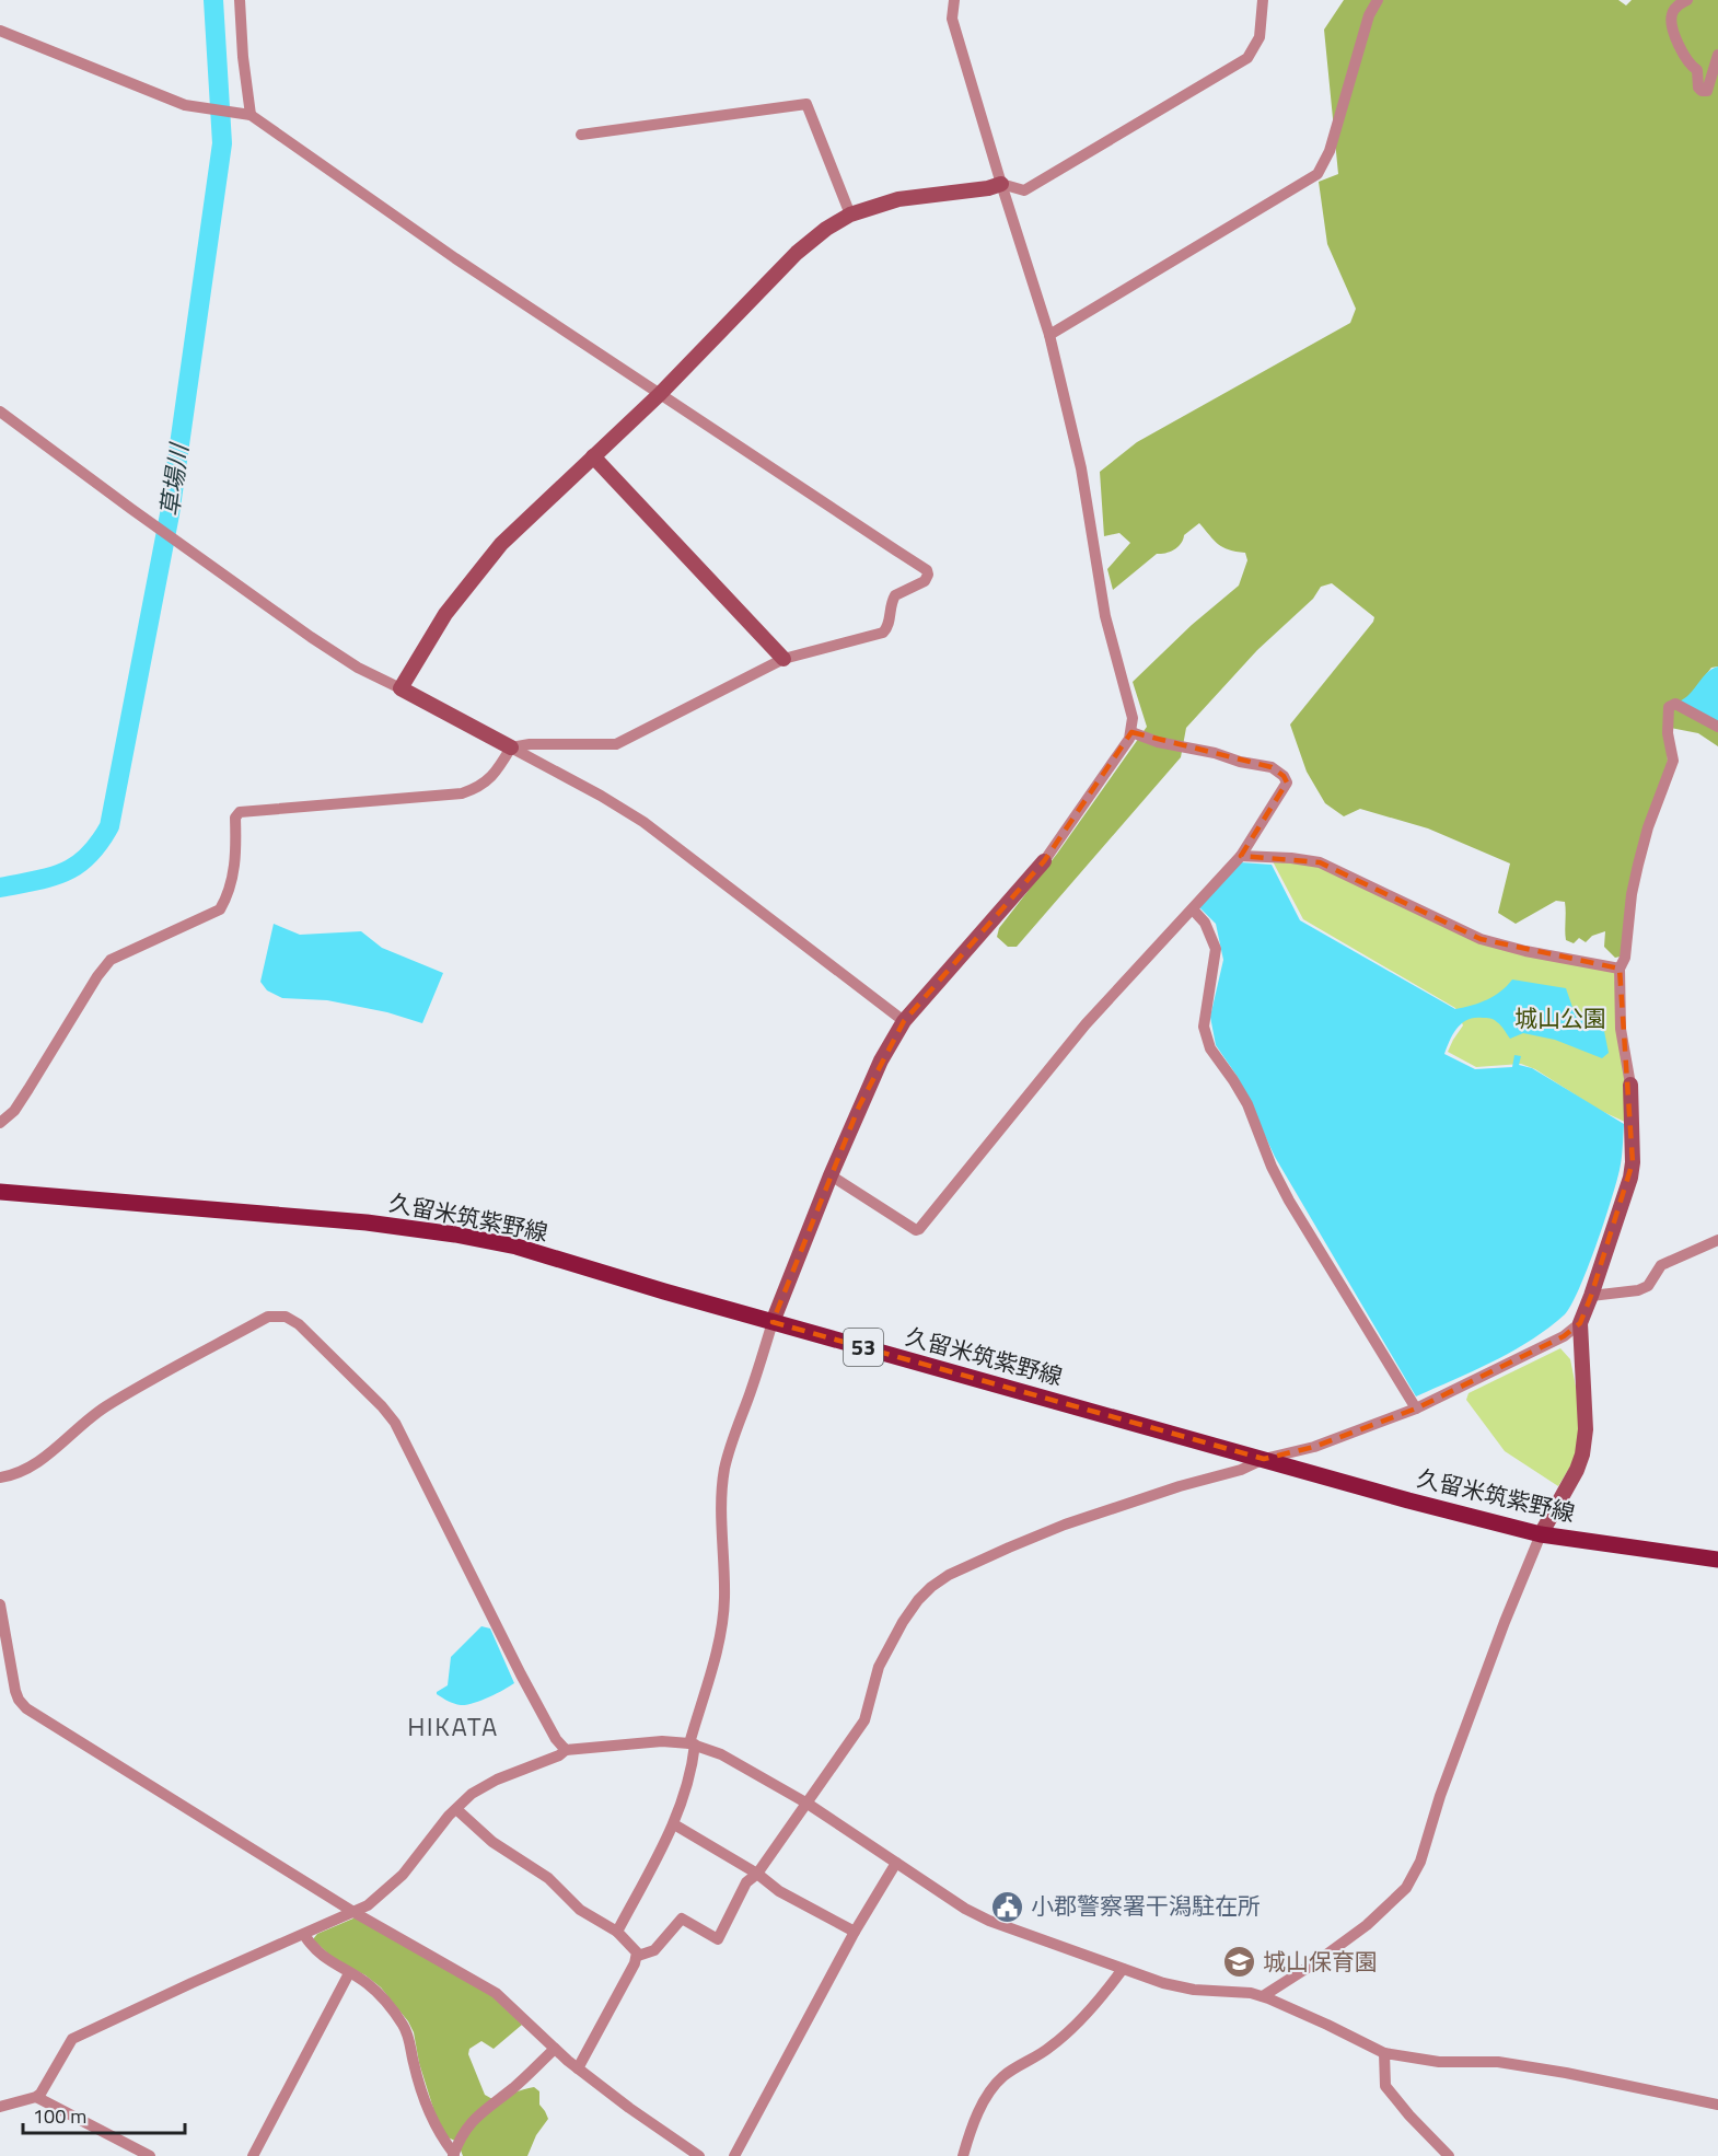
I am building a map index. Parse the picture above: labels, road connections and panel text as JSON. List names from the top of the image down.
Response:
{
  "streets": {
    "main road": ["久留米筑紫野線", "53"]
  },
  "districts": ["HIKATA"],
  "water": ["草場川"],
  "parks": ["城山公園"],
  "places": {
    "public building": ["小郡警察署干潟駐在所"],
    "school or university": ["城山保育園"]
  },
  "scale_bar": "100 m"
}
